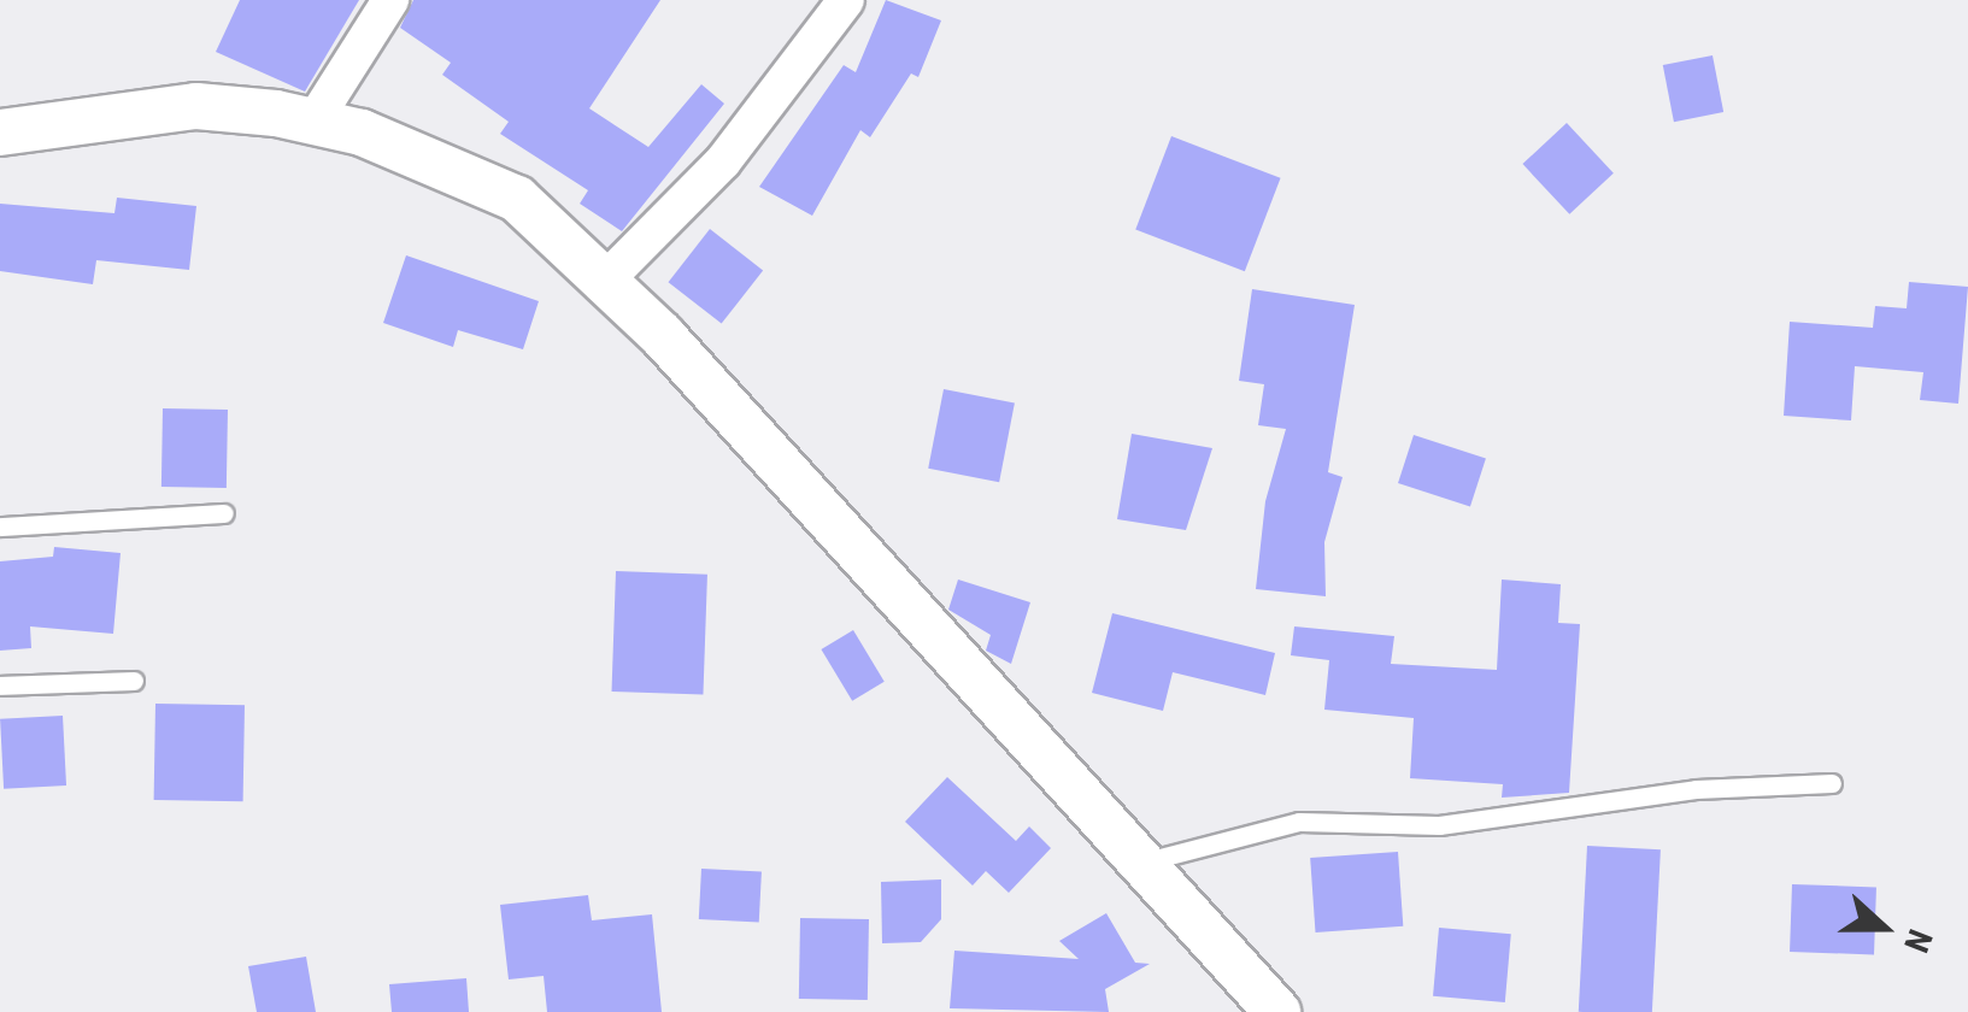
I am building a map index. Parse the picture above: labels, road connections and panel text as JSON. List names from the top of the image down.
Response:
{
  "north": "right"
}
